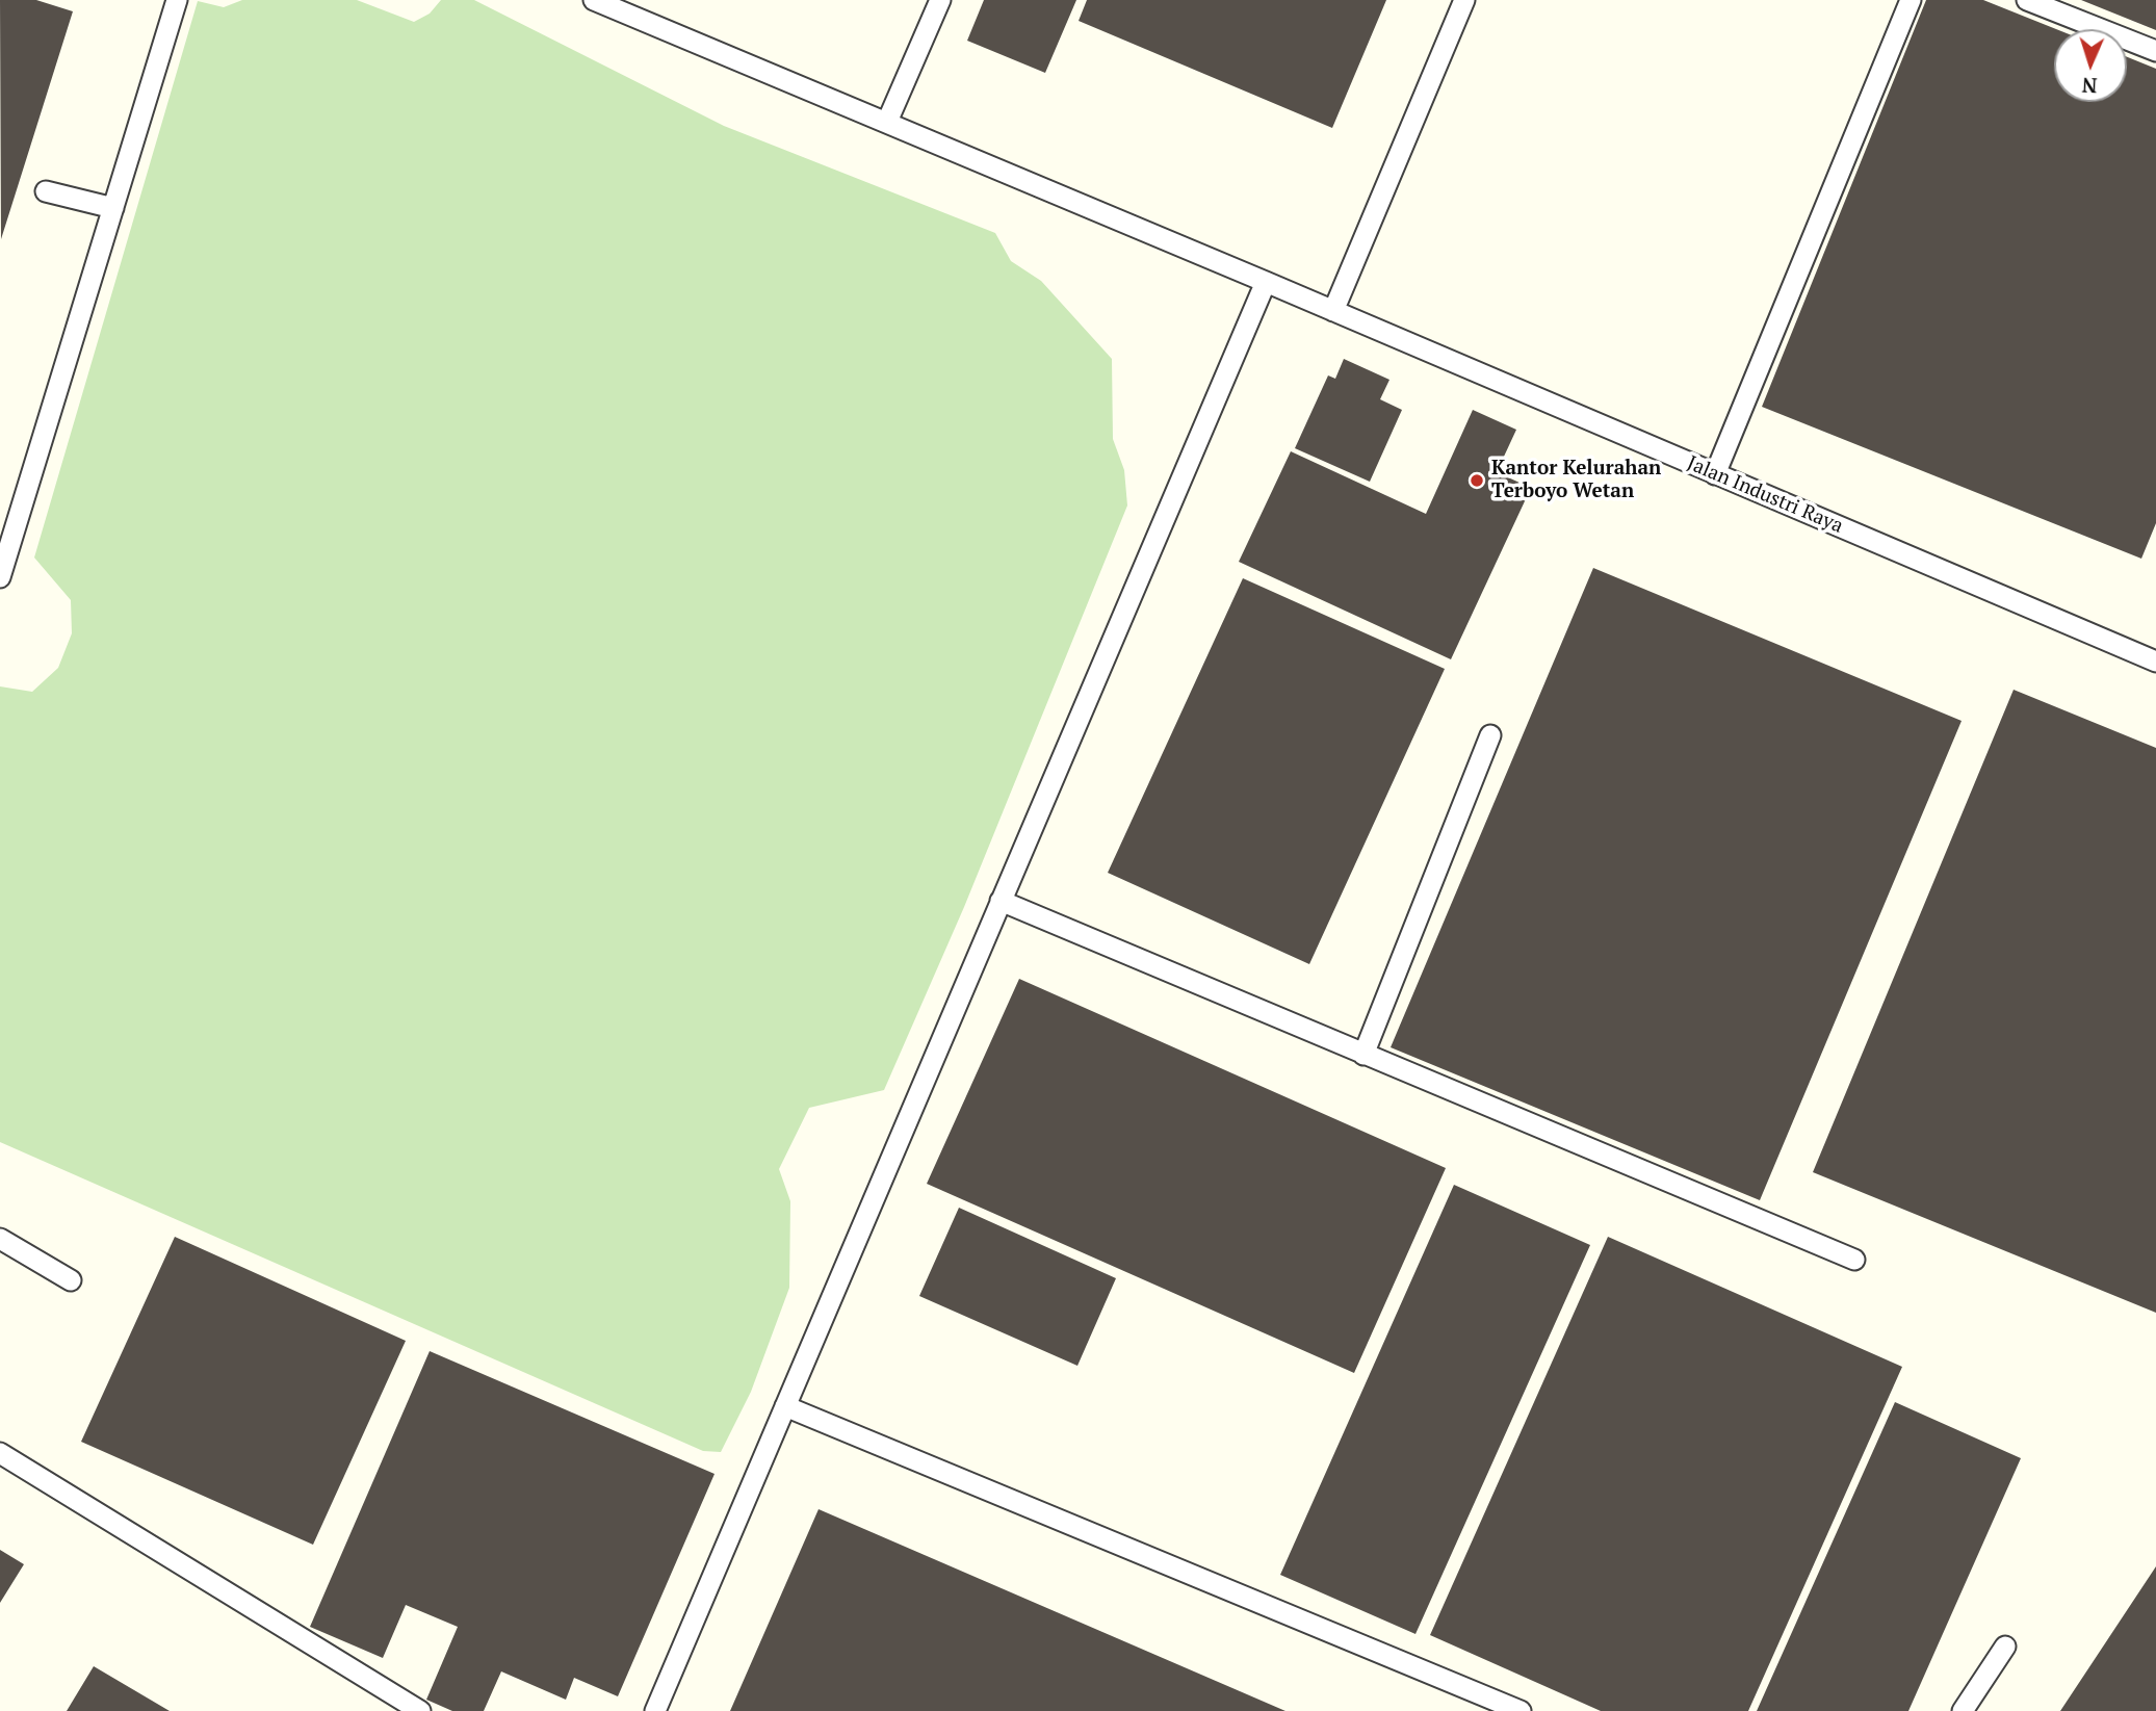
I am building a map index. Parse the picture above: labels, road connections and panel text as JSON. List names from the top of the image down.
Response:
{
  "streets": {
    "lane": ["Jalan Industri Raya"]
  },
  "places": ["Kantor Kelurahan Terboyo Wetan"],
  "north": "bottom"
}
